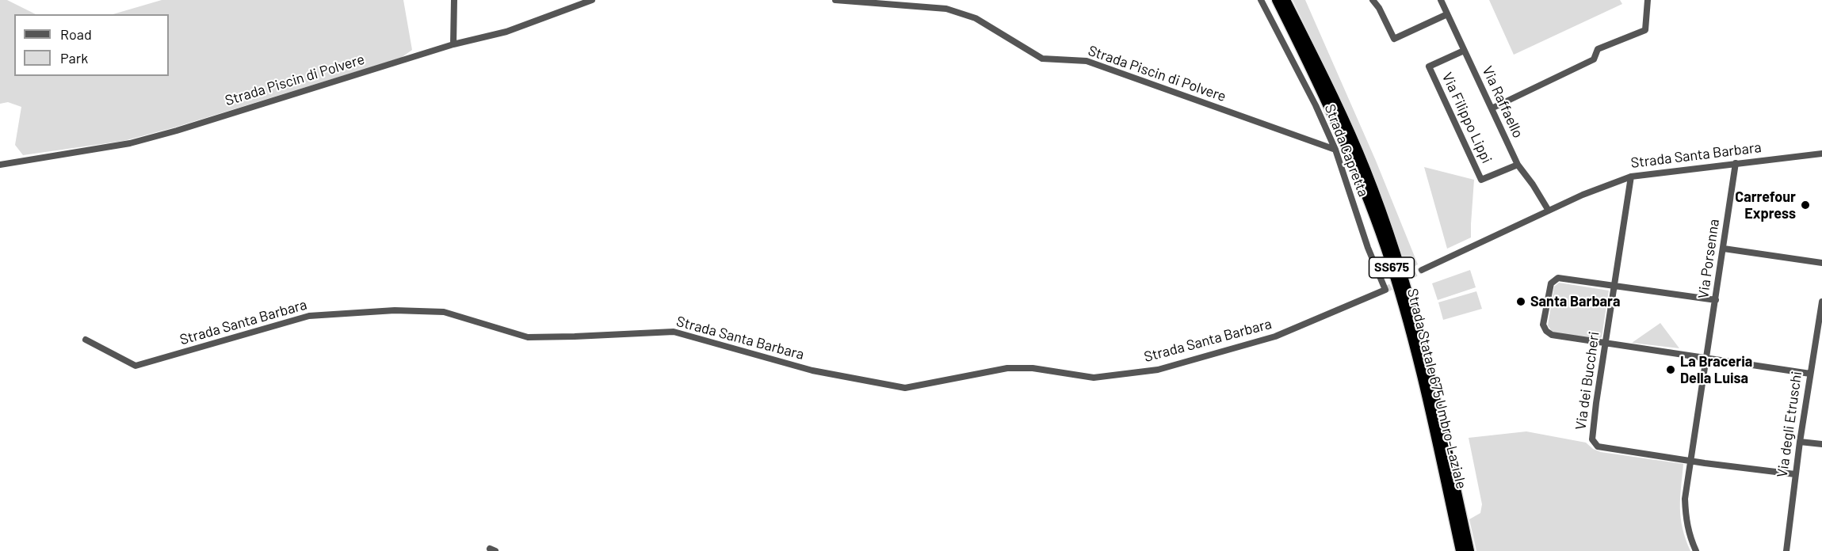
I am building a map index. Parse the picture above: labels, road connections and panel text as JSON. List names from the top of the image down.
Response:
{
  "streets": {
    "highway": ["SS675", "Strada Statale 675 Umbro-Laziale"],
    "street": [
      "Strada Piscin di Polvere",
      "Via Raffaello",
      "Via Filippo Lippi",
      "Strada Capretta",
      "Strada Santa Barbara",
      "Via Porsenna",
      "Via dei Buccheri",
      "Via degli Etruschi"
    ]
  },
  "crossings": [
    ["Strada Piscin di Polvere", "Strada Capretta"],
    ["Via Raffaello", "Via Filippo Lippi"],
    ["Via Raffaello", "Strada Santa Barbara"],
    ["Strada Capretta", "Strada Santa Barbara"],
    ["Strada Santa Barbara", "Via Porsenna"],
    ["Strada Santa Barbara", "Via dei Buccheri"],
    ["Via Porsenna", "Via dei Buccheri"]
  ],
  "places": ["Carrefour Express", "Santa Barbara", "La Braceria Della Luisa"],
  "legend": ["Road", "Park"]
}
